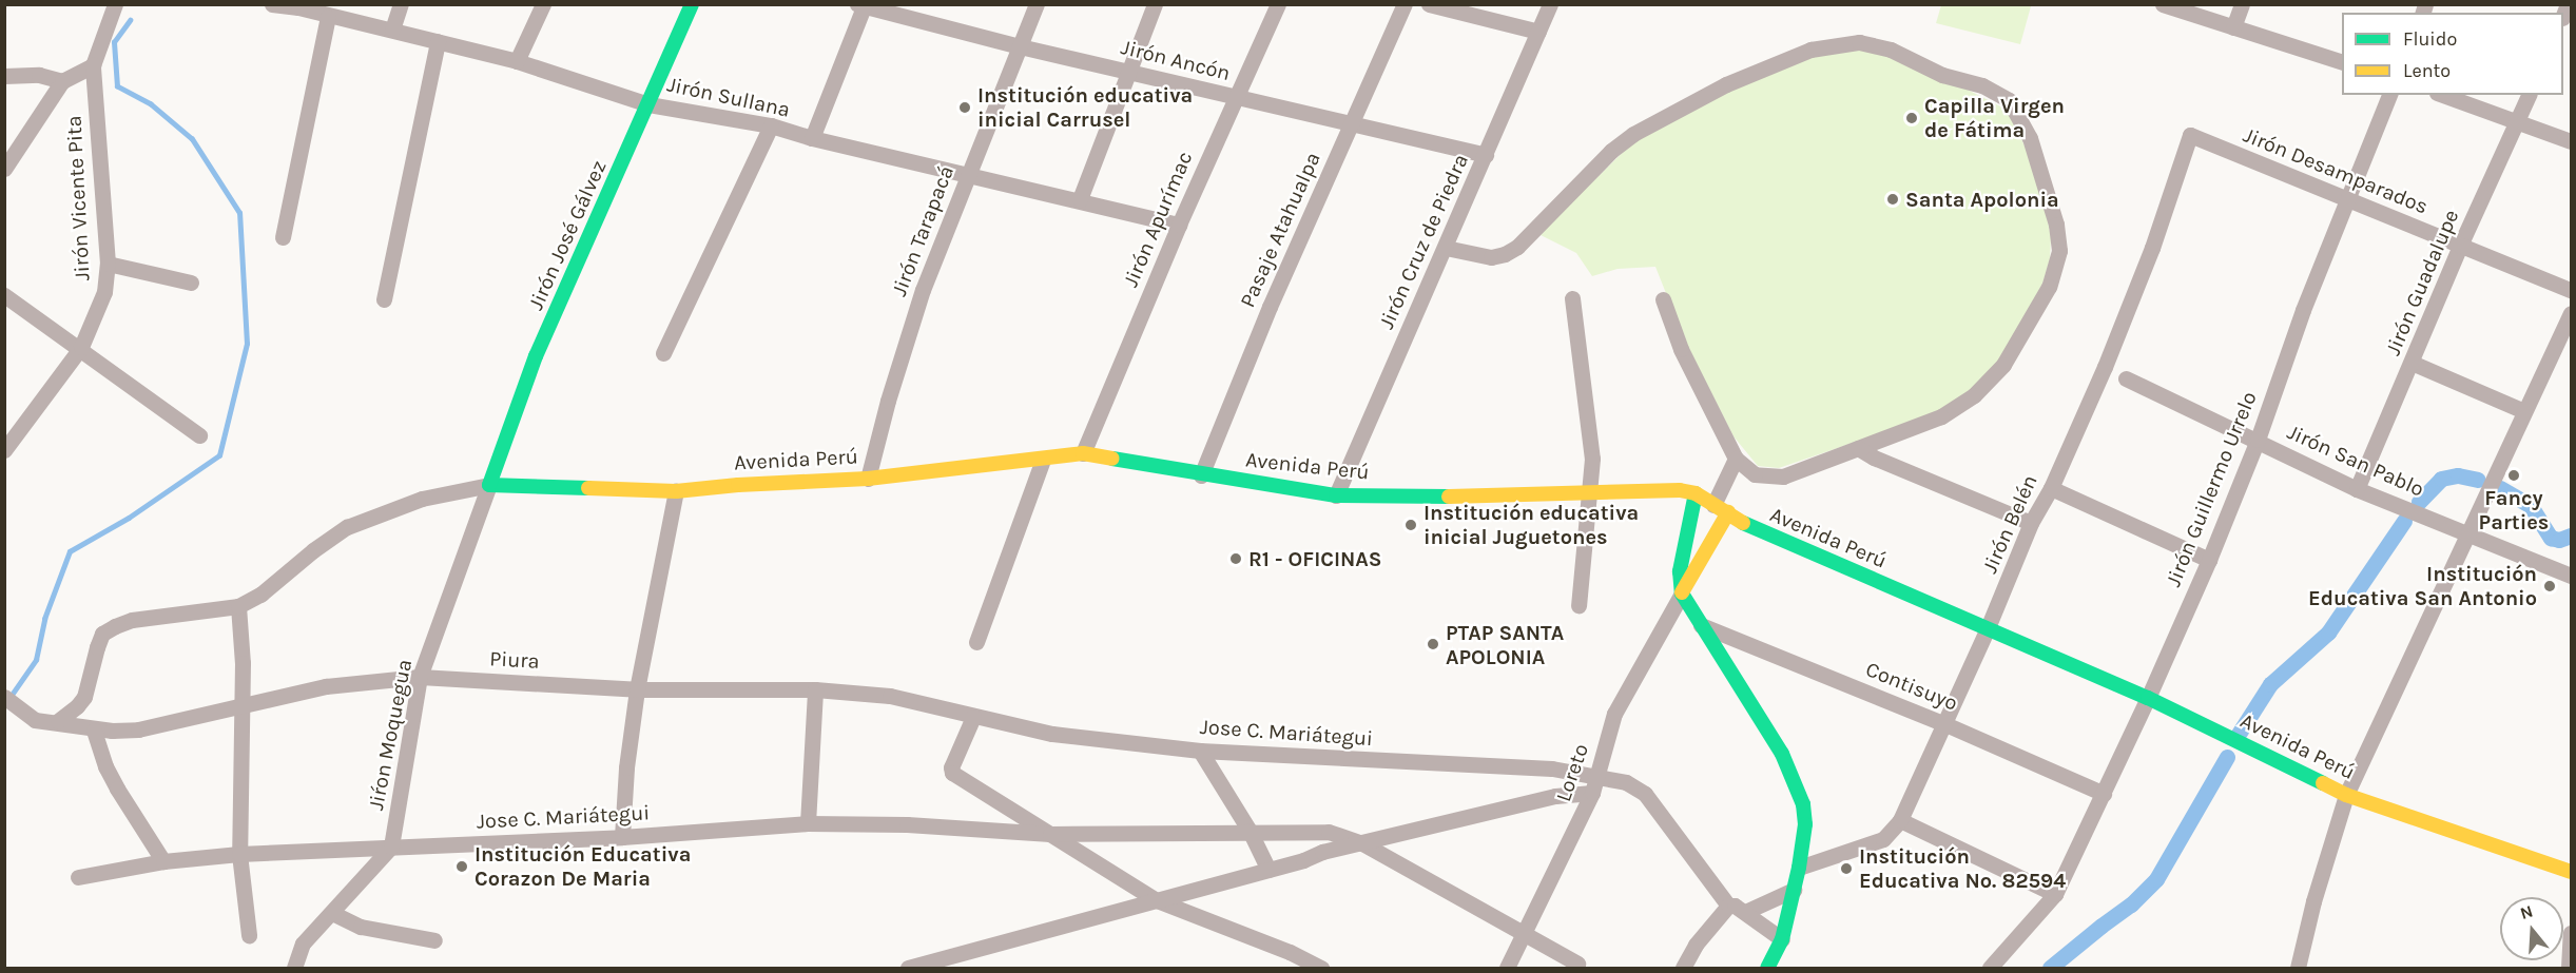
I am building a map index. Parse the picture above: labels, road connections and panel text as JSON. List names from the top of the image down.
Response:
{
  "streets": {
    "street": [
      "Jirón Ancón",
      "Jirón Sullana",
      "Jirón Desamparados",
      "Jirón Vicente Pita",
      "Jirón Apurímac",
      "Pasaje Atahualpa",
      "Jirón Tarapacá",
      "Jirón José Gálvez",
      "Jirón Cruz de Piedra",
      "Jirón Guadalupe",
      "Avenida Perú",
      "Jirón San Pablo",
      "Jirón Guillermo Urrelo",
      "Jirón Belén",
      "Piura",
      "Contisuyo",
      "Jose C. Mariátegui",
      "Jiŕon Moquegua",
      "Loreto"
    ]
  },
  "crossings": [
    ["Jirón Ancón", "Jirón Apurímac"],
    ["Jirón Ancón", "Pasaje Atahualpa"],
    ["Jirón Ancón", "Jirón Tarapacá"],
    ["Jirón Ancón", "Jirón Cruz de Piedra"],
    ["Jirón Sullana", "Jirón Apurímac"],
    ["Jirón Sullana", "Jirón Tarapacá"],
    ["Jirón Sullana", "Jirón José Gálvez"],
    ["Jirón Desamparados", "Jirón Guadalupe"],
    ["Jirón Desamparados", "Jirón Guillermo Urrelo"],
    ["Jirón Desamparados", "Jirón Belén"],
    ["Jirón Apurímac", "Avenida Perú"],
    ["Pasaje Atahualpa", "Avenida Perú"],
    ["Jirón Tarapacá", "Avenida Perú"],
    ["Jirón José Gálvez", "Avenida Perú"],
    ["Jirón José Gálvez", "Jiŕon Moquegua"],
    ["Jirón Cruz de Piedra", "Avenida Perú"],
    ["Jirón Guadalupe", "Jirón San Pablo"],
    ["Avenida Perú", "Jirón Guillermo Urrelo"],
    ["Avenida Perú", "Jirón Belén"],
    ["Avenida Perú", "Piura"],
    ["Avenida Perú", "Jiŕon Moquegua"],
    ["Jirón San Pablo", "Jirón Guillermo Urrelo"],
    ["Jirón Guillermo Urrelo", "Contisuyo"],
    ["Jirón Belén", "Contisuyo"],
    ["Piura", "Jose C. Mariátegui"],
    ["Piura", "Jiŕon Moquegua"],
    ["Jose C. Mariátegui", "Jiŕon Moquegua"],
    ["Jose C. Mariátegui", "Loreto"]
  ],
  "places": [
    "Institución educativa inicial Carrusel",
    "Capilla Virgen de Fátima",
    "Santa Apolonia",
    "Fancy Parties",
    "Institución educativa inicial Juguetones",
    "R1 - OFICINAS",
    "Institución Educativa San Antonio",
    "PTAP SANTA APOLONIA",
    "Institución Educativa Corazon De Maria",
    "Institución Educativa No. 82594"
  ],
  "legend": ["Fluido", "Lento"],
  "north": "top"
}
